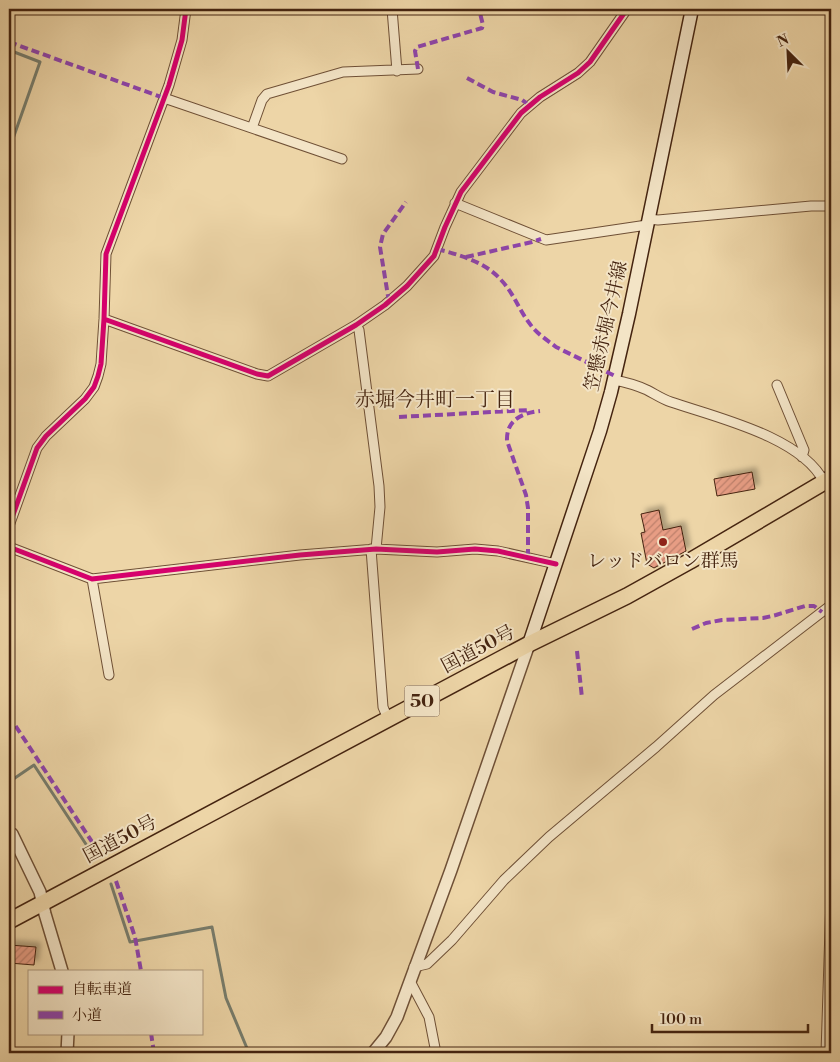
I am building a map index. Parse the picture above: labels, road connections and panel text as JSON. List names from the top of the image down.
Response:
{
  "streets": {
    "highway": ["国道50号", "50"],
    "main road": ["笠懸赤堀今井線"]
  },
  "crossings": [
    ["笠懸赤堀今井線", "国道50号"]
  ],
  "districts": ["赤堀今井町一丁目"],
  "places": ["レッドバロン群馬"],
  "legend": ["自転車道", "小道"],
  "scale_bar": "100 m",
  "north": "top left"
}
